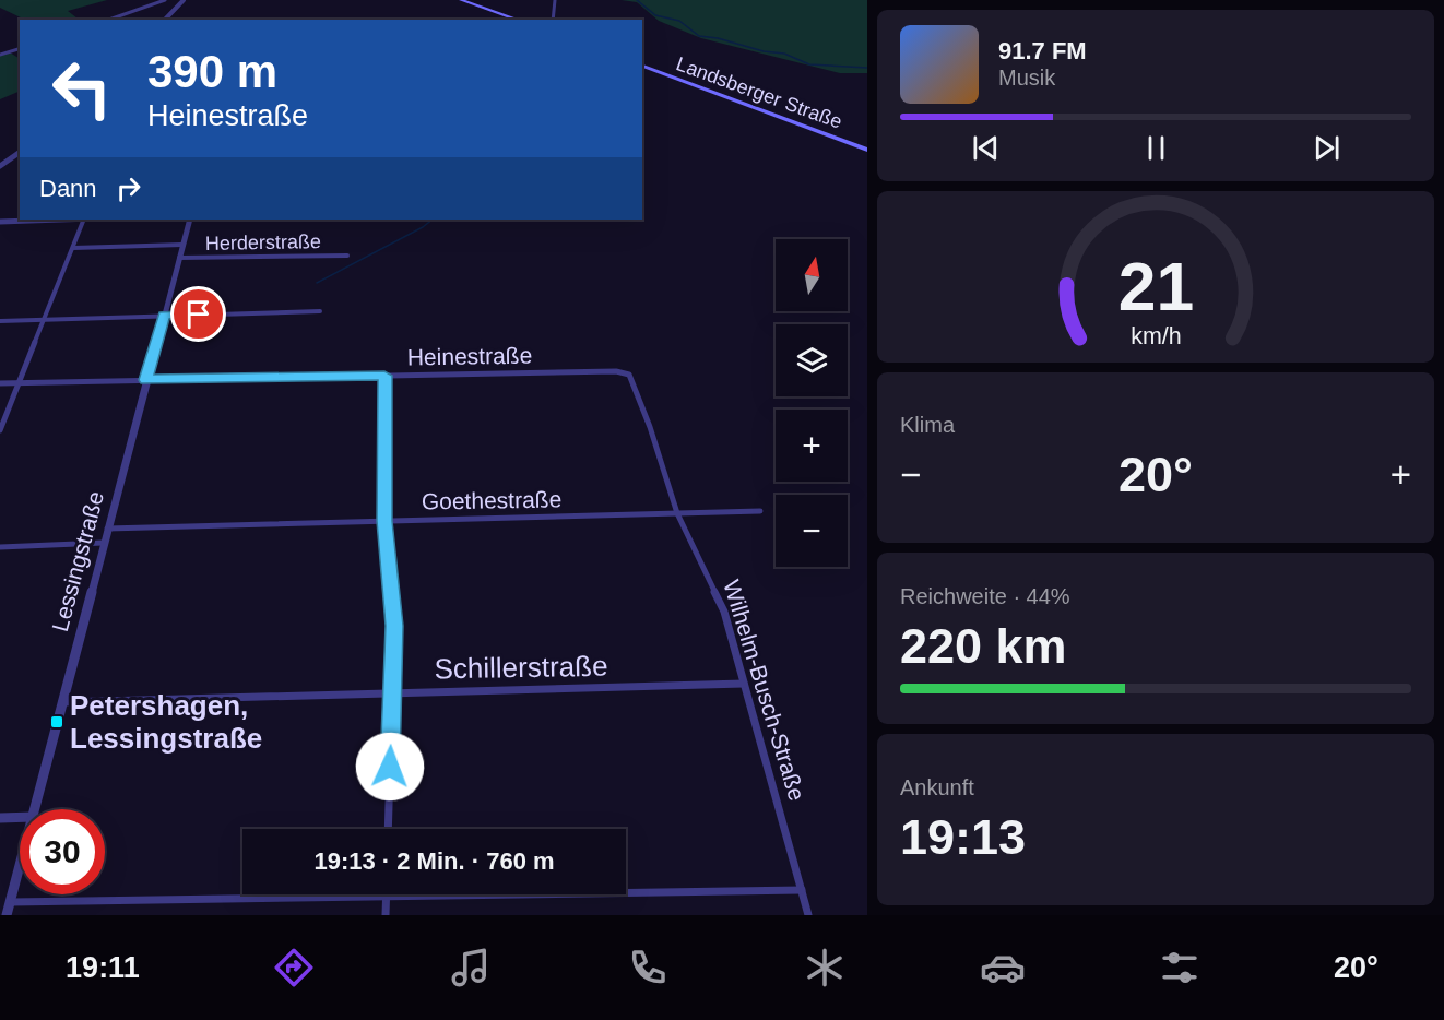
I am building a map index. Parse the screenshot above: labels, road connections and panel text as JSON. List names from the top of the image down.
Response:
{
  "streets": {
    "main road": ["Landsberger Straße"],
    "street": [
      "Herderstraße",
      "Heinestraße",
      "Goethestraße",
      "Lessingstraße",
      "Schillerstraße",
      "Wilhelm-Busch-Straße"
    ]
  },
  "crossings": [
    ["Herderstraße", "Lessingstraße"],
    ["Heinestraße", "Lessingstraße"],
    ["Heinestraße", "Wilhelm-Busch-Straße"],
    ["Goethestraße", "Lessingstraße"],
    ["Goethestraße", "Wilhelm-Busch-Straße"],
    ["Lessingstraße", "Schillerstraße"],
    ["Schillerstraße", "Wilhelm-Busch-Straße"]
  ],
  "places": {
    "transit": ["Petershagen, Lessingstraße"]
  },
  "north": "top",
  "page": {
    "turn": ["390 m", "Heinestraße"],
    "song": ["91.7 FM", "Musik"],
    "then": "Dann",
    "map_buttons": ["+", "−"],
    "tile": [
      "Klima",
      ["Reichweite · 44%", "220 km"],
      ["Ankunft", "19:13"]
    ],
    "heat": ["−", "20°", "+"],
    "limit": "30",
    "trip": "19:13 · 2 Min. · 760 m",
    "tabs": ["19:11", "20°"],
    "gauge": ["21", "km/h"]
  }
}
